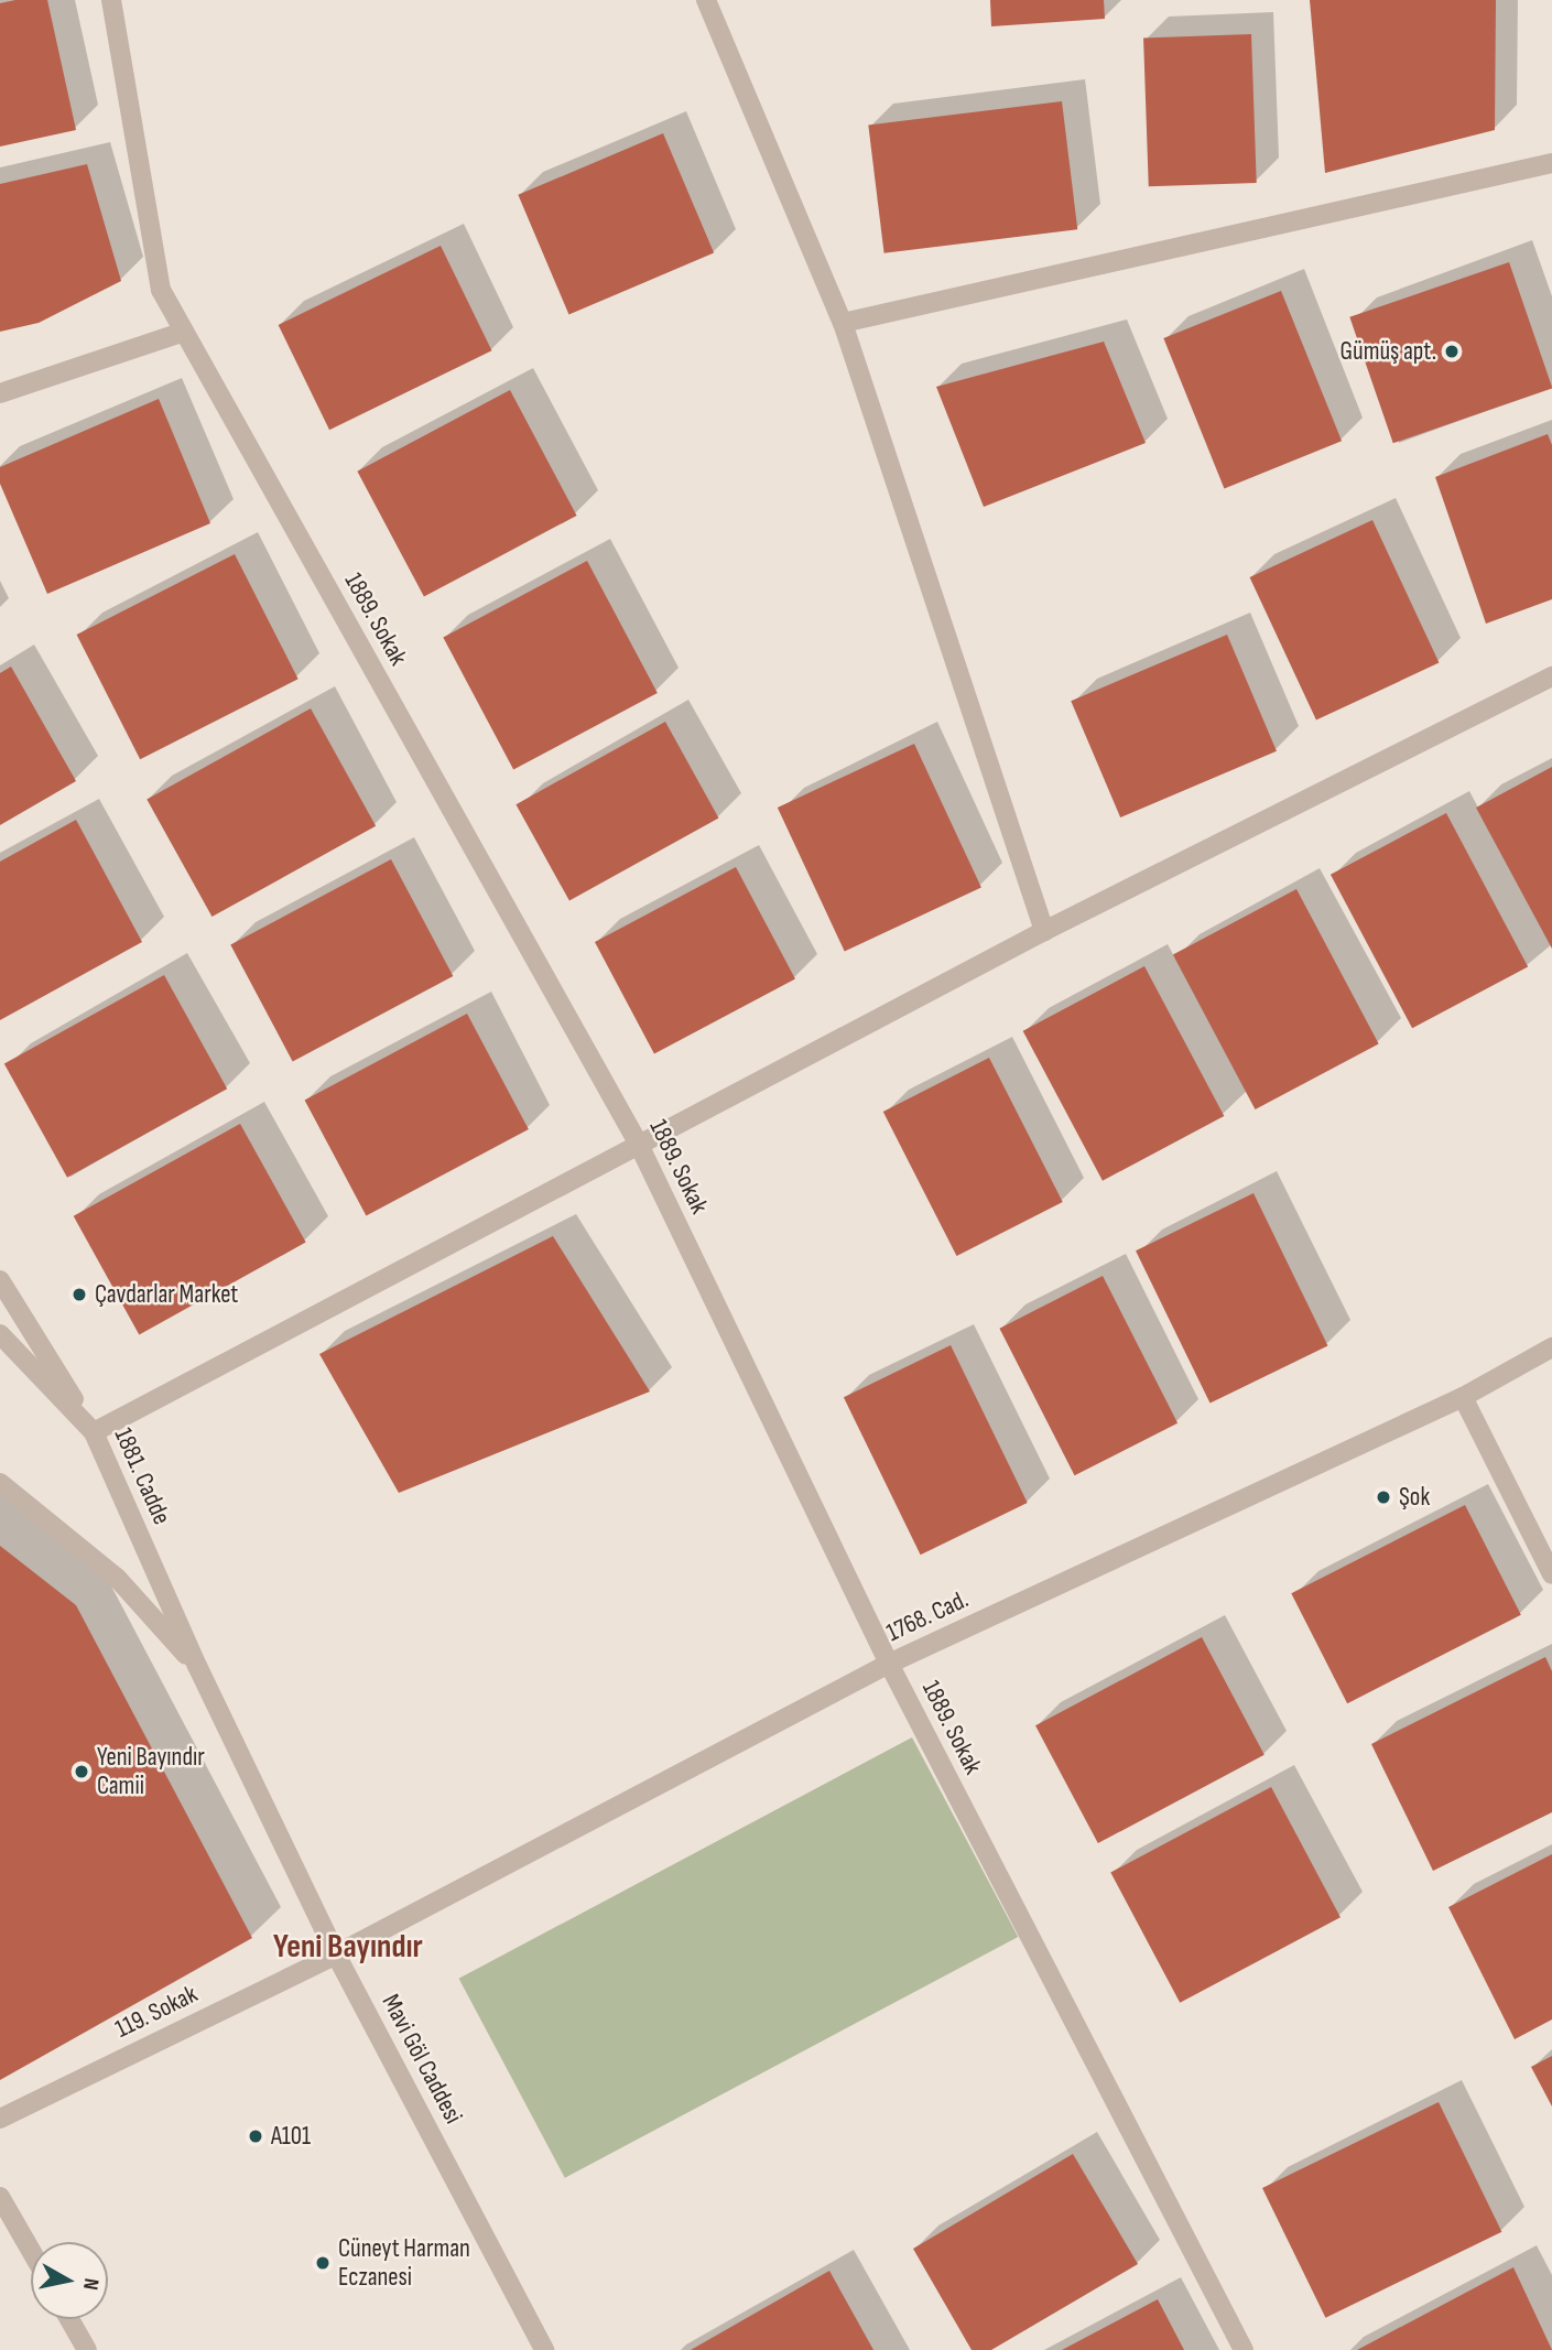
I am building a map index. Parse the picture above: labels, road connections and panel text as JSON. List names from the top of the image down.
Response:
{
  "streets": {
    "street": [
      "1889. Sokak",
      "1881. Cadde",
      "1768. Cad.",
      "119. Sokak",
      "Mavi Göl Caddesi"
    ]
  },
  "crossings": [
    ["1889. Sokak", "1768. Cad."],
    ["1881. Cadde", "Mavi Göl Caddesi"],
    ["1768. Cad.", "119. Sokak"],
    ["1768. Cad.", "Mavi Göl Caddesi"],
    ["119. Sokak", "Mavi Göl Caddesi"]
  ],
  "districts": ["Yeni Bayındır"],
  "places": [
    "Gümüş apt.",
    "Çavdarlar Market",
    "Şok",
    "Yeni Bayındır Camii",
    "A101",
    "Cüneyt Harman Eczanesi"
  ],
  "north": "right"
}
